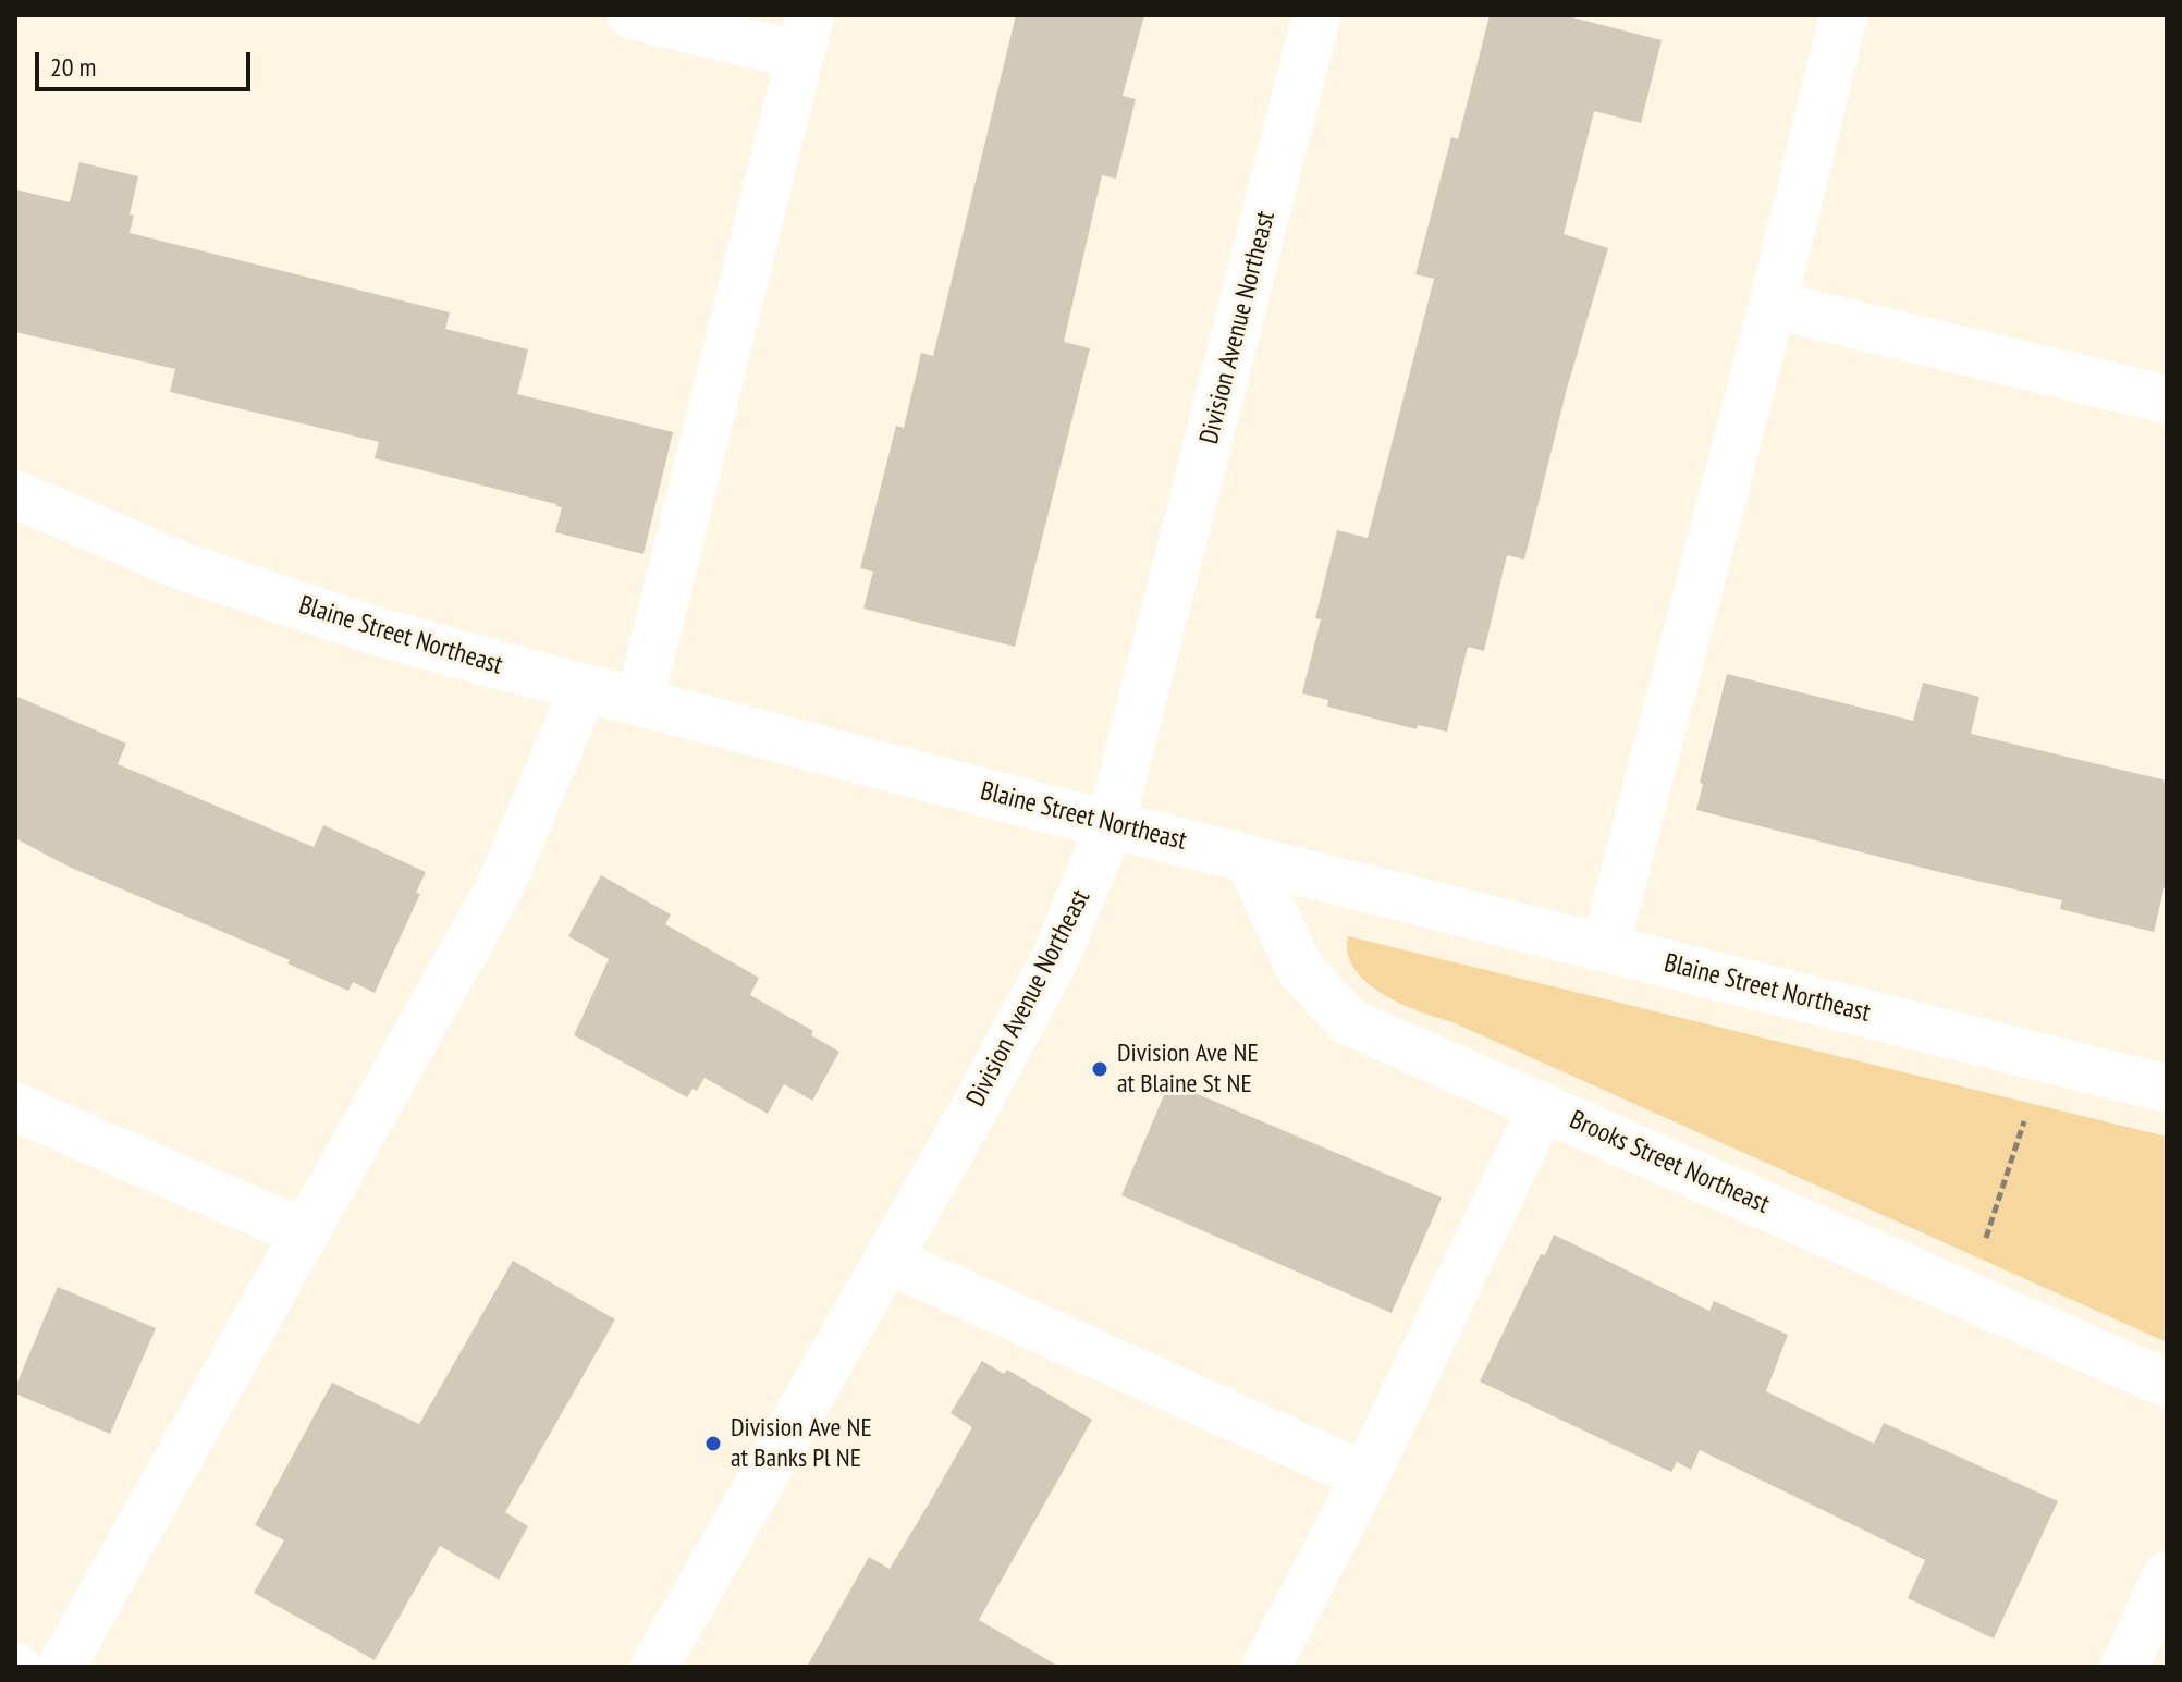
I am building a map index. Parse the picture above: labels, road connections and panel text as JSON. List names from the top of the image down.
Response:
{
  "streets": {
    "street": ["Division Avenue Northeast", "Blaine Street Northeast", "Brooks Street Northeast"]
  },
  "crossings": [
    ["Division Avenue Northeast", "Blaine Street Northeast"],
    ["Blaine Street Northeast", "Brooks Street Northeast"]
  ],
  "places": ["Division Ave NE at Blaine St NE", "Division Ave NE at Banks Pl NE"],
  "scale_bar": "20 m"
}
